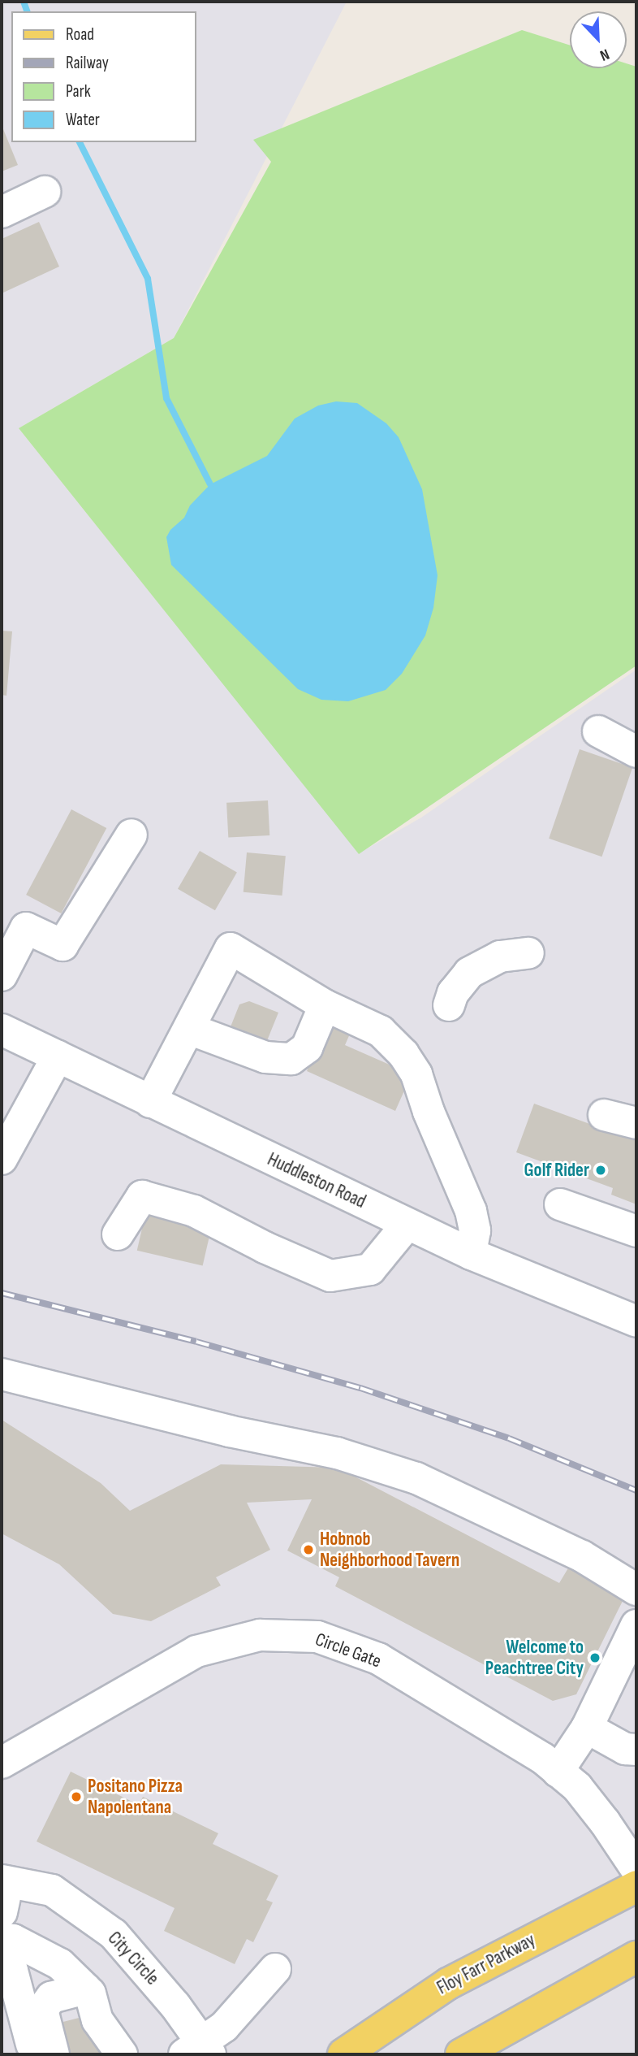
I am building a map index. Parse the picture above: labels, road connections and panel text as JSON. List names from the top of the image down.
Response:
{
  "streets": {
    "main road": ["Floy Farr Parkway"],
    "street": ["Huddleston Road", "Circle Gate", "City Circle"]
  },
  "places": [
    "Golf Rider",
    "Hobnob Neighborhood Tavern",
    "Welcome to Peachtree City",
    "Positano Pizza Napolentana"
  ],
  "legend": [
    "Road",
    "Railway",
    "Park",
    "Water"
  ],
  "north": "bottom right"
}
